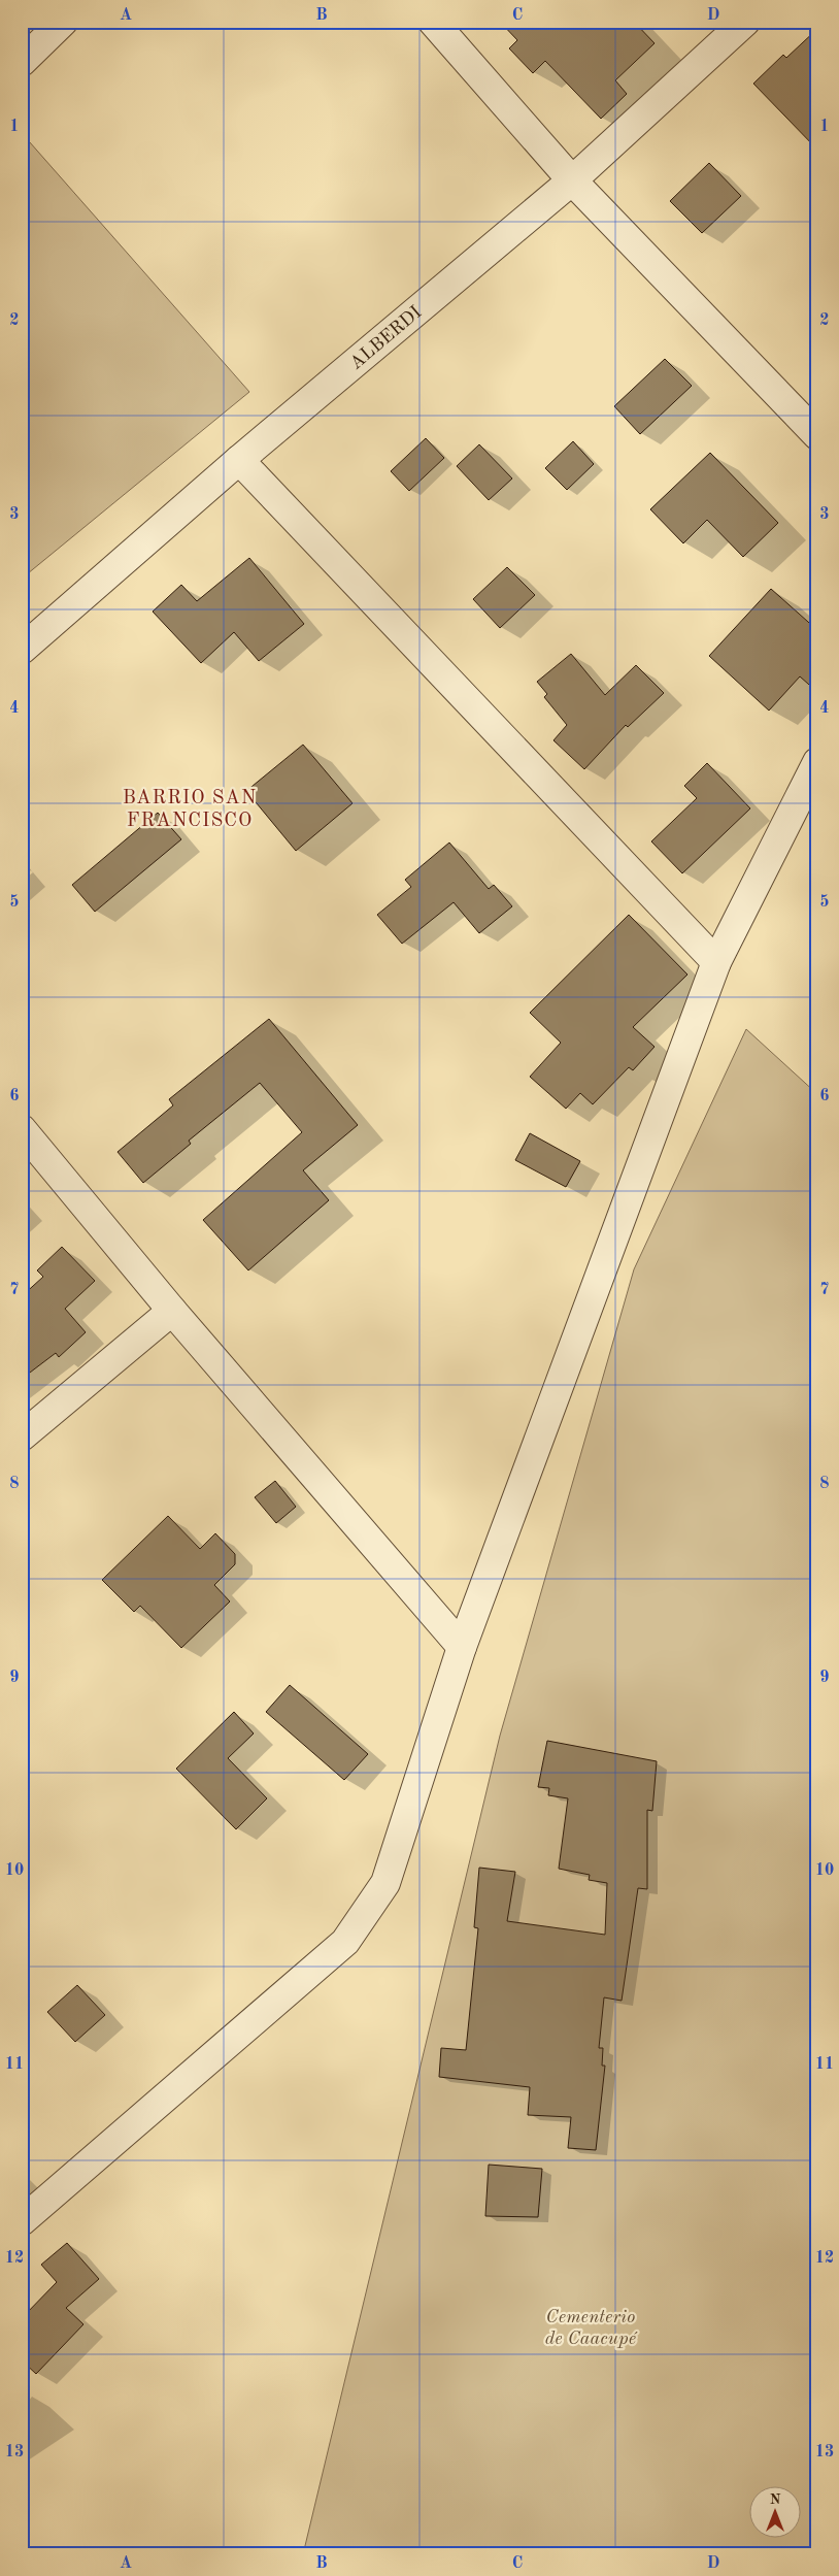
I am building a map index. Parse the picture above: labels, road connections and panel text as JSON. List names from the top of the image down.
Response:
{
  "streets": {
    "street": ["ALBERDI"]
  },
  "districts": ["BARRIO SAN FRANCISCO"],
  "parks": ["Cementerio de Caacupé"],
  "north": "top",
  "grid": {
    "columns": [
      "A",
      "B",
      "C",
      "D"
    ],
    "rows": [
      "1",
      "2",
      "3",
      "4",
      "5",
      "6",
      "7",
      "8",
      "9",
      "10",
      "11",
      "12",
      "13"
    ]
  }
}
